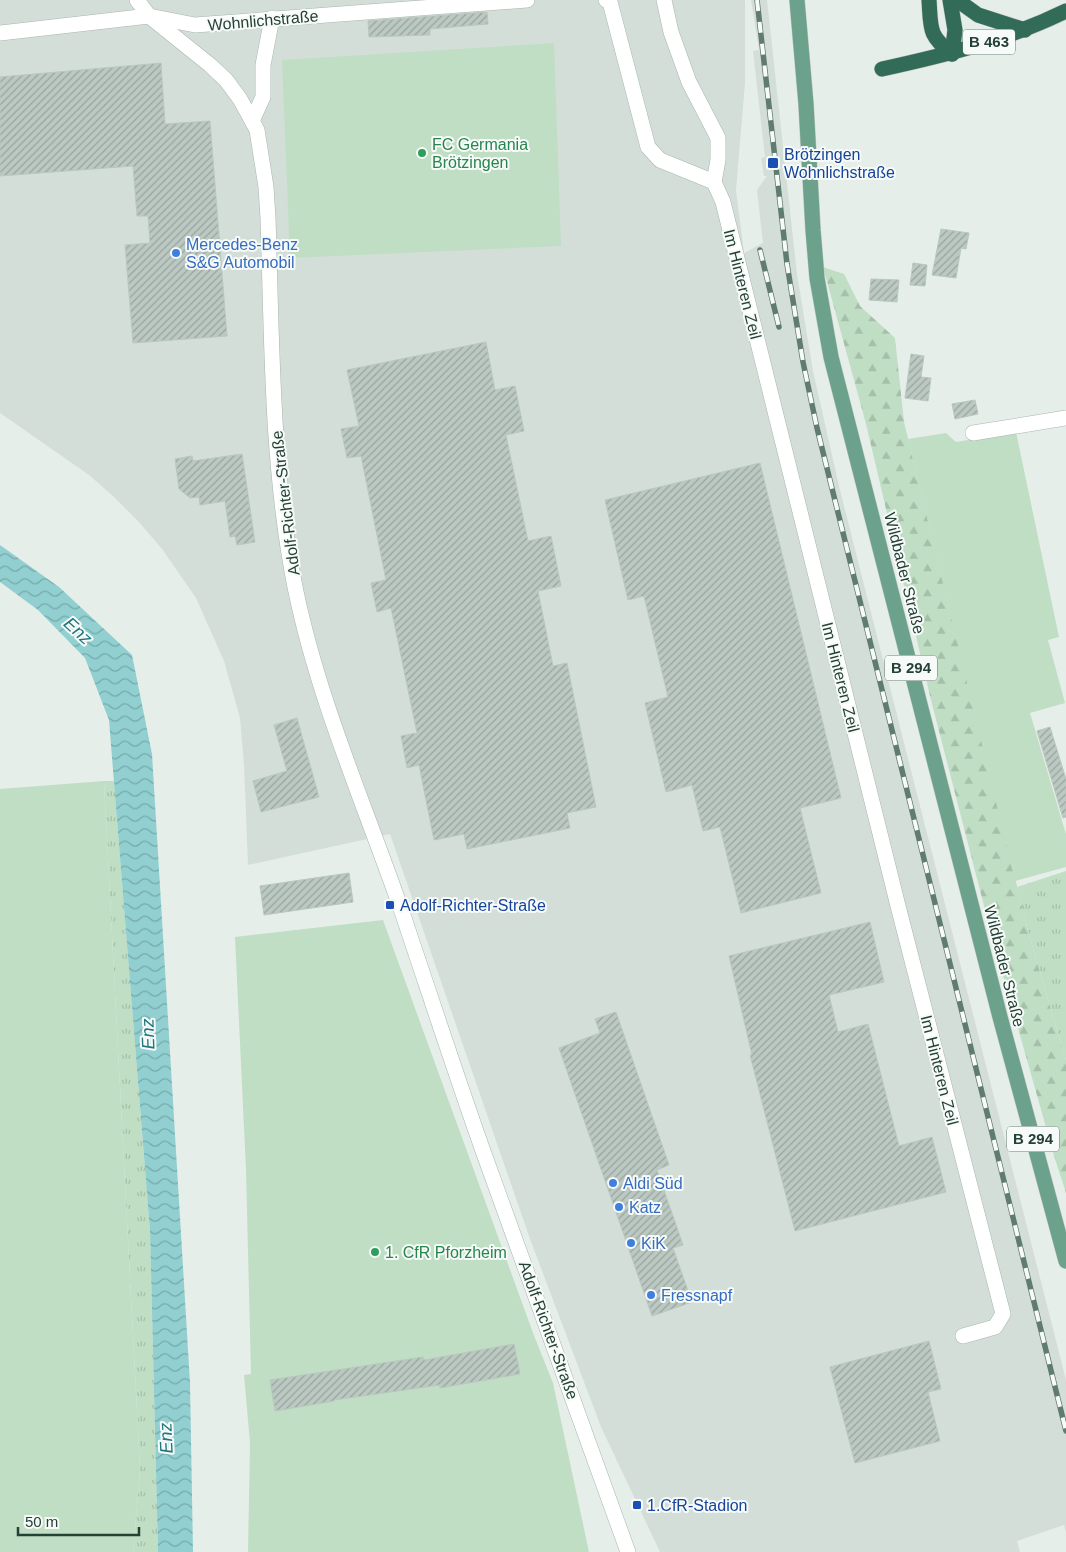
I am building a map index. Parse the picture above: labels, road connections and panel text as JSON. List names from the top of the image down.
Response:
{
  "streets": {
    "highway": ["B 463"],
    "main road": ["Wildbader Straße", "B 294"],
    "street": ["Wohnlichstraße", "Im Hinteren Zeil", "Adolf-Richter-Straße"]
  },
  "crossings": [
    ["Wohnlichstraße", "Adolf-Richter-Straße"]
  ],
  "water": ["Enz"],
  "places": {
    "other": [
      "FC Germania Brötzingen",
      "Mercedes-Benz S&G Automobil",
      "Aldi Süd",
      "Katz",
      "KiK",
      "1. CfR Pforzheim",
      "Fressnapf"
    ],
    "transit": ["Brötzingen Wohnlichstraße", "Adolf-Richter-Straße", "1.CfR-Stadion"]
  },
  "scale_bar": "50 m"
}
